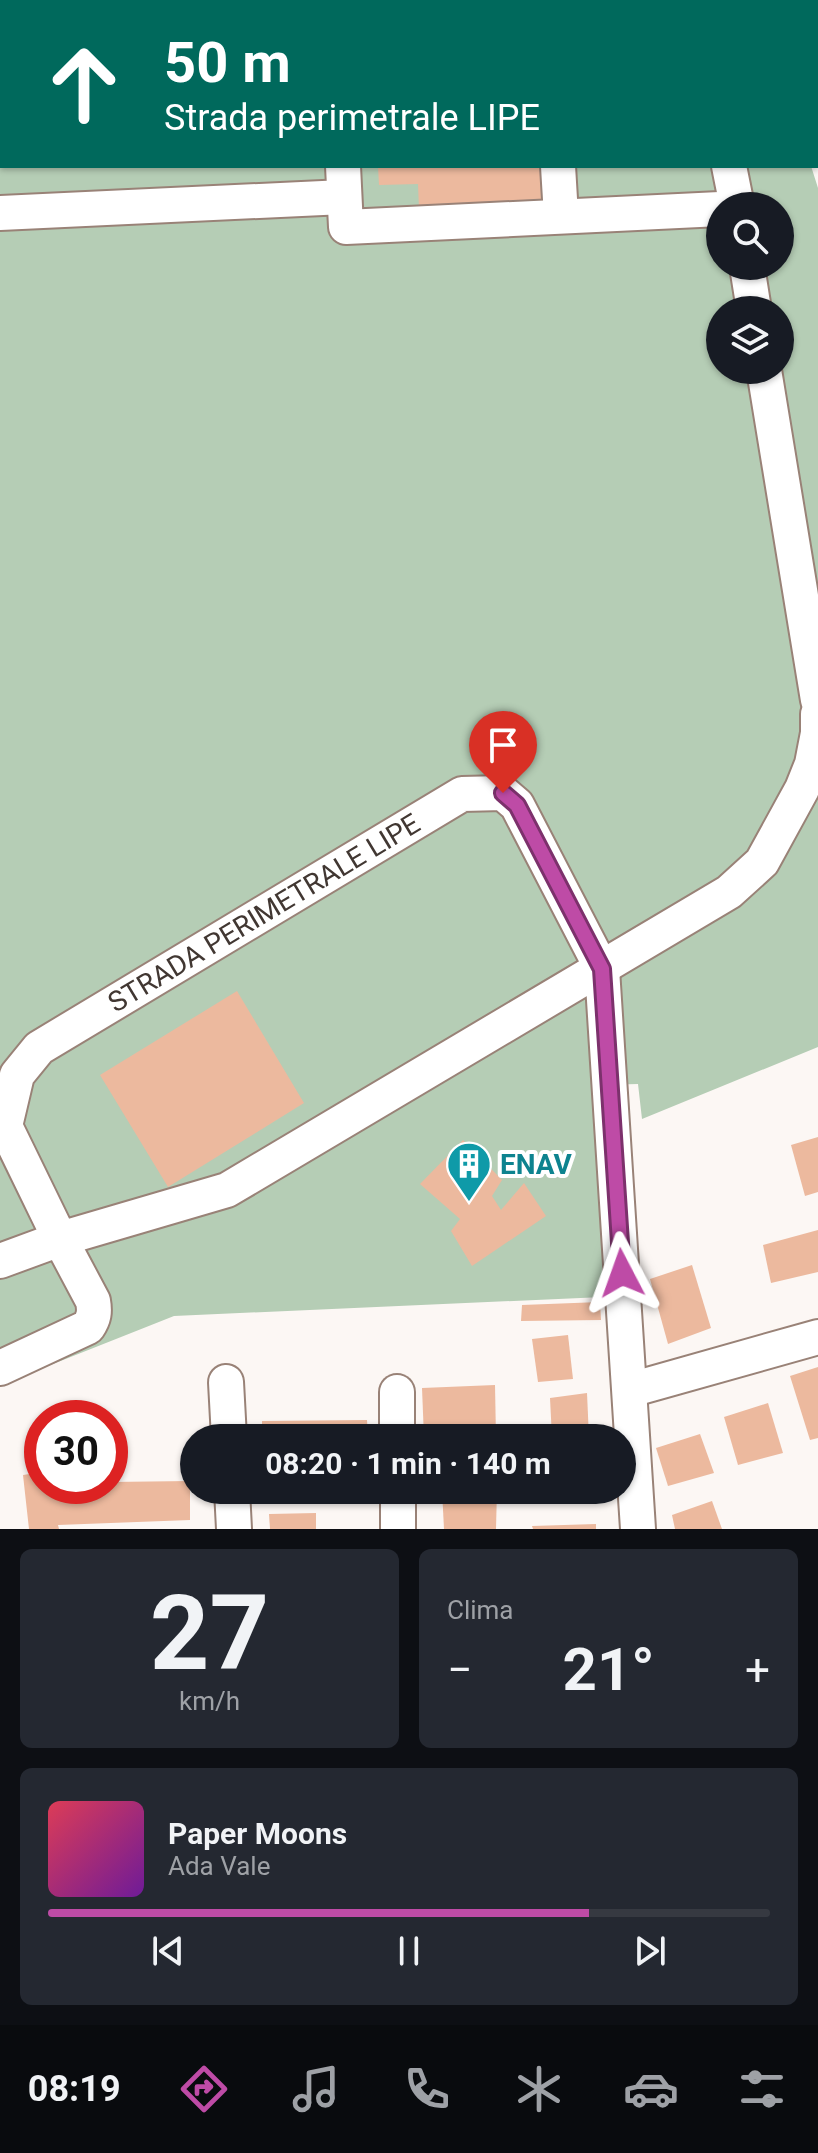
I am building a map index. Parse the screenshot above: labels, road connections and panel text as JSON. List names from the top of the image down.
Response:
{
  "streets": {
    "street": ["STRADA PERIMETRALE LIPE"]
  },
  "places": {
    "building": ["ENAV"]
  },
  "page": {
    "turn": ["50 m", "Strada perimetrale LIPE"],
    "limit": "30",
    "trip": "08:20 · 1 min · 140 m",
    "tile": [
      ["27", "km/h"],
      "Clima"
    ],
    "heat": ["−", "21°", "+"],
    "song": ["Paper Moons", "Ada Vale"],
    "tabs": "08:19"
  }
}
